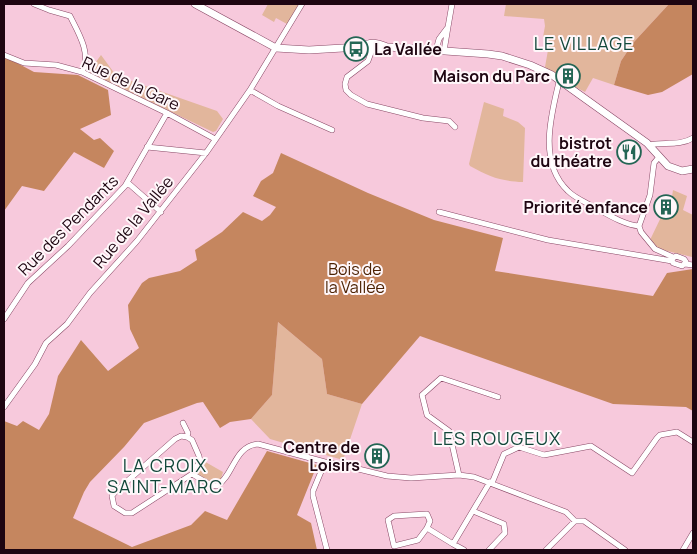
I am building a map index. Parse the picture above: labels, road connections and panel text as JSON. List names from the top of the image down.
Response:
{
  "streets": {
    "street": ["Rue de la Gare", "Rue de la Vallée", "Rue des Pendants"]
  },
  "crossings": [
    ["Rue de la Gare", "Rue de la Vallée"],
    ["Rue de la Gare", "Rue des Pendants"]
  ],
  "districts": ["LE VILLAGE", "LES ROUGEUX", "LA CROIX SAINT-MARC"],
  "parks": ["Bois de la Vallée"],
  "places": {
    "bus stop": ["La Vallée"],
    "building": ["Maison du Parc", "Priorité enfance", "Centre de Loisirs"],
    "restaurant": ["bistrot du théatre"]
  }
}
